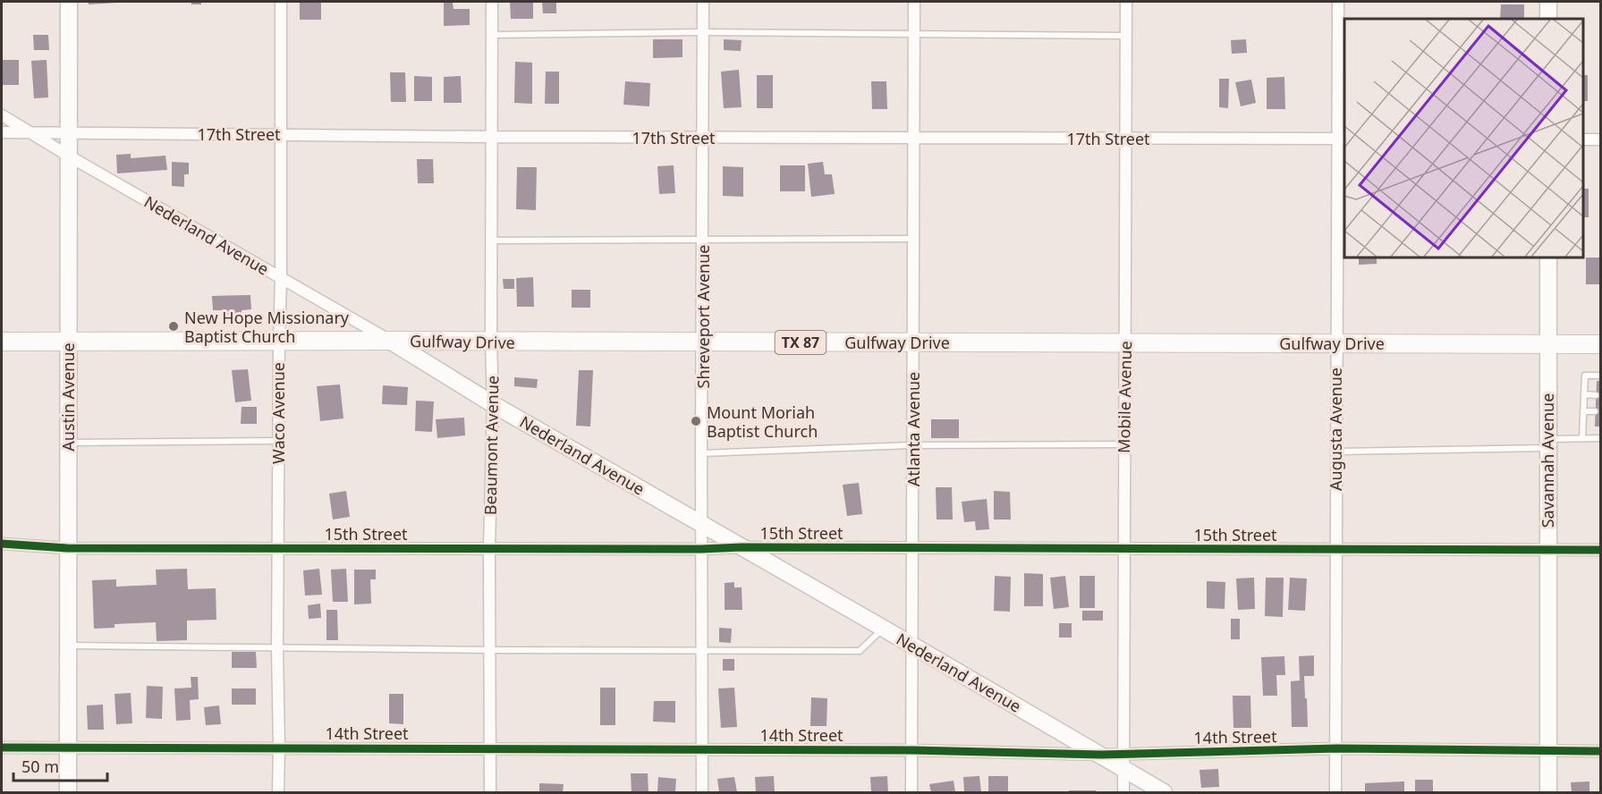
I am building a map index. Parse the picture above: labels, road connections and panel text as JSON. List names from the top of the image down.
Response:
{
  "streets": {
    "main road": ["Gulfway Drive", "TX 87"],
    "street": [
      "17th Street",
      "Nederland Avenue",
      "Shreveport Avenue",
      "Austin Avenue",
      "Mobile Avenue",
      "Waco Avenue",
      "Atlanta Avenue",
      "Augusta Avenue",
      "Beaumont Avenue",
      "Savannah Avenue",
      "15th Street",
      "14th Street"
    ]
  },
  "crossings": [
    ["17th Street", "Nederland Avenue"],
    ["17th Street", "Shreveport Avenue"],
    ["17th Street", "Austin Avenue"],
    ["17th Street", "Mobile Avenue"],
    ["17th Street", "Waco Avenue"],
    ["17th Street", "Atlanta Avenue"],
    ["17th Street", "Augusta Avenue"],
    ["17th Street", "Beaumont Avenue"],
    ["Nederland Avenue", "Shreveport Avenue"],
    ["Nederland Avenue", "Gulfway Drive"],
    ["Nederland Avenue", "Austin Avenue"],
    ["Nederland Avenue", "Mobile Avenue"],
    ["Nederland Avenue", "Waco Avenue"],
    ["Nederland Avenue", "Atlanta Avenue"],
    ["Nederland Avenue", "Beaumont Avenue"],
    ["Nederland Avenue", "15th Street"],
    ["Nederland Avenue", "14th Street"],
    ["Shreveport Avenue", "Gulfway Drive"],
    ["Shreveport Avenue", "15th Street"],
    ["Shreveport Avenue", "14th Street"],
    ["Gulfway Drive", "Austin Avenue"],
    ["Gulfway Drive", "Mobile Avenue"],
    ["Gulfway Drive", "Waco Avenue"],
    ["Gulfway Drive", "Atlanta Avenue"],
    ["Gulfway Drive", "Augusta Avenue"],
    ["Gulfway Drive", "Beaumont Avenue"],
    ["Gulfway Drive", "Savannah Avenue"],
    ["Austin Avenue", "15th Street"],
    ["Austin Avenue", "14th Street"],
    ["Mobile Avenue", "15th Street"],
    ["Mobile Avenue", "14th Street"],
    ["Waco Avenue", "15th Street"],
    ["Waco Avenue", "14th Street"],
    ["Atlanta Avenue", "15th Street"],
    ["Atlanta Avenue", "14th Street"],
    ["Augusta Avenue", "15th Street"],
    ["Augusta Avenue", "14th Street"],
    ["Beaumont Avenue", "15th Street"],
    ["Beaumont Avenue", "14th Street"],
    ["Savannah Avenue", "15th Street"],
    ["Savannah Avenue", "14th Street"]
  ],
  "places": ["New Hope Missionary Baptist Church", "Mount Moriah Baptist Church"],
  "scale_bar": "50 m"
}
